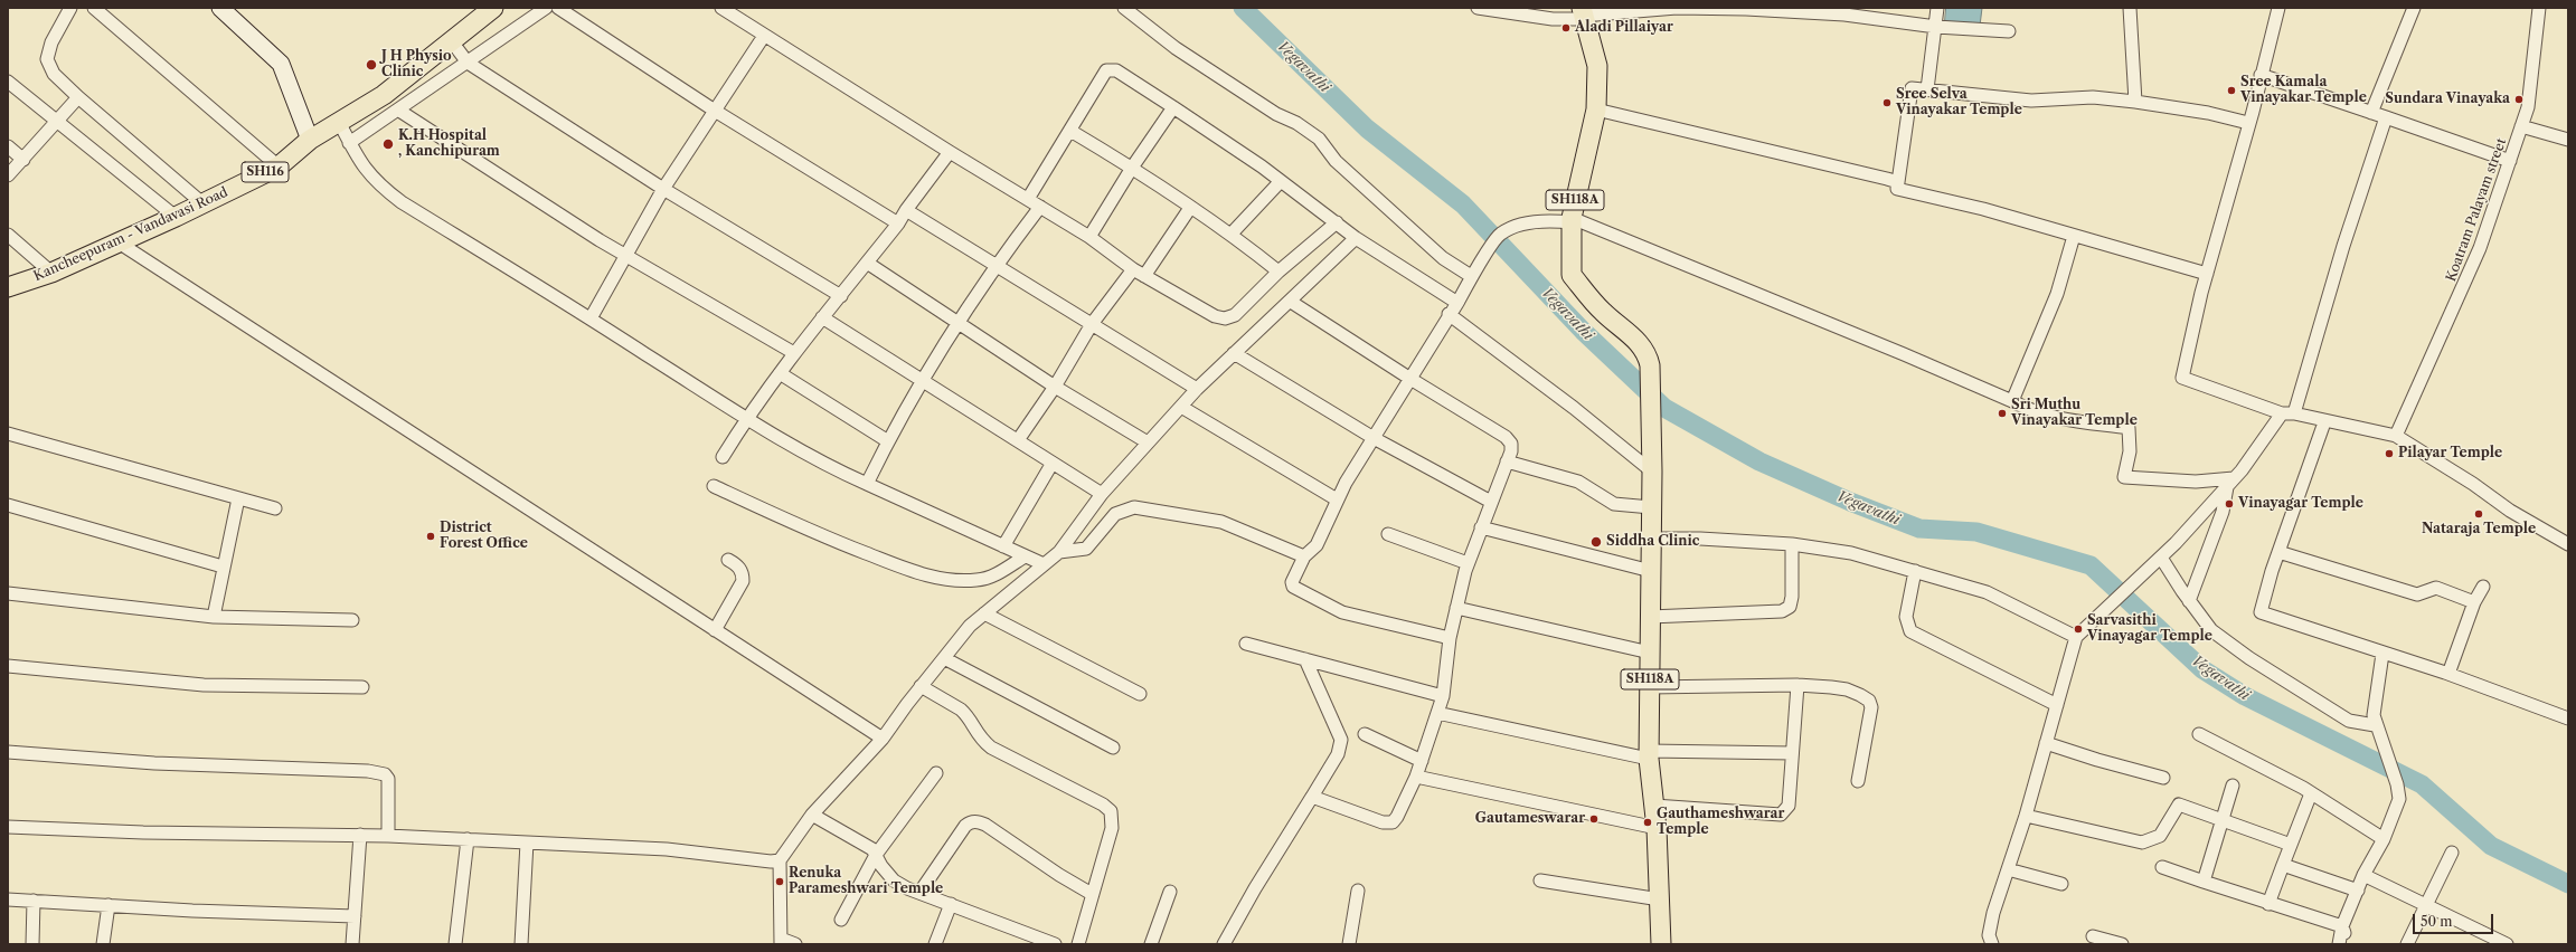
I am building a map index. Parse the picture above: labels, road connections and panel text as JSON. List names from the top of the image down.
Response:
{
  "streets": {
    "main road": ["SH116", "SH118A", "Kancheepuram - Vandavasi Road"],
    "street": ["Koatram Palayam street"]
  },
  "water": ["Vegavathi"],
  "places": [
    "Aladi Pillaiyar",
    "J H Physio Clinic",
    "Sree Kamala Vinayakar Temple",
    "Sundara Vinayaka",
    "Sree Selva Vinayakar Temple",
    "K.H Hospital , Kanchipuram",
    "Sri Muthu Vinayakar Temple",
    "Pilayar Temple",
    "Vinayagar Temple",
    "Nataraja Temple",
    "District Forest Office",
    "Siddha Clinic",
    "Sarvasithi Vinayagar Temple",
    "Gautameswarar",
    "Gauthameshwarar Temple",
    "Renuka Parameshwari Temple"
  ],
  "scale_bar": "50 m"
}
